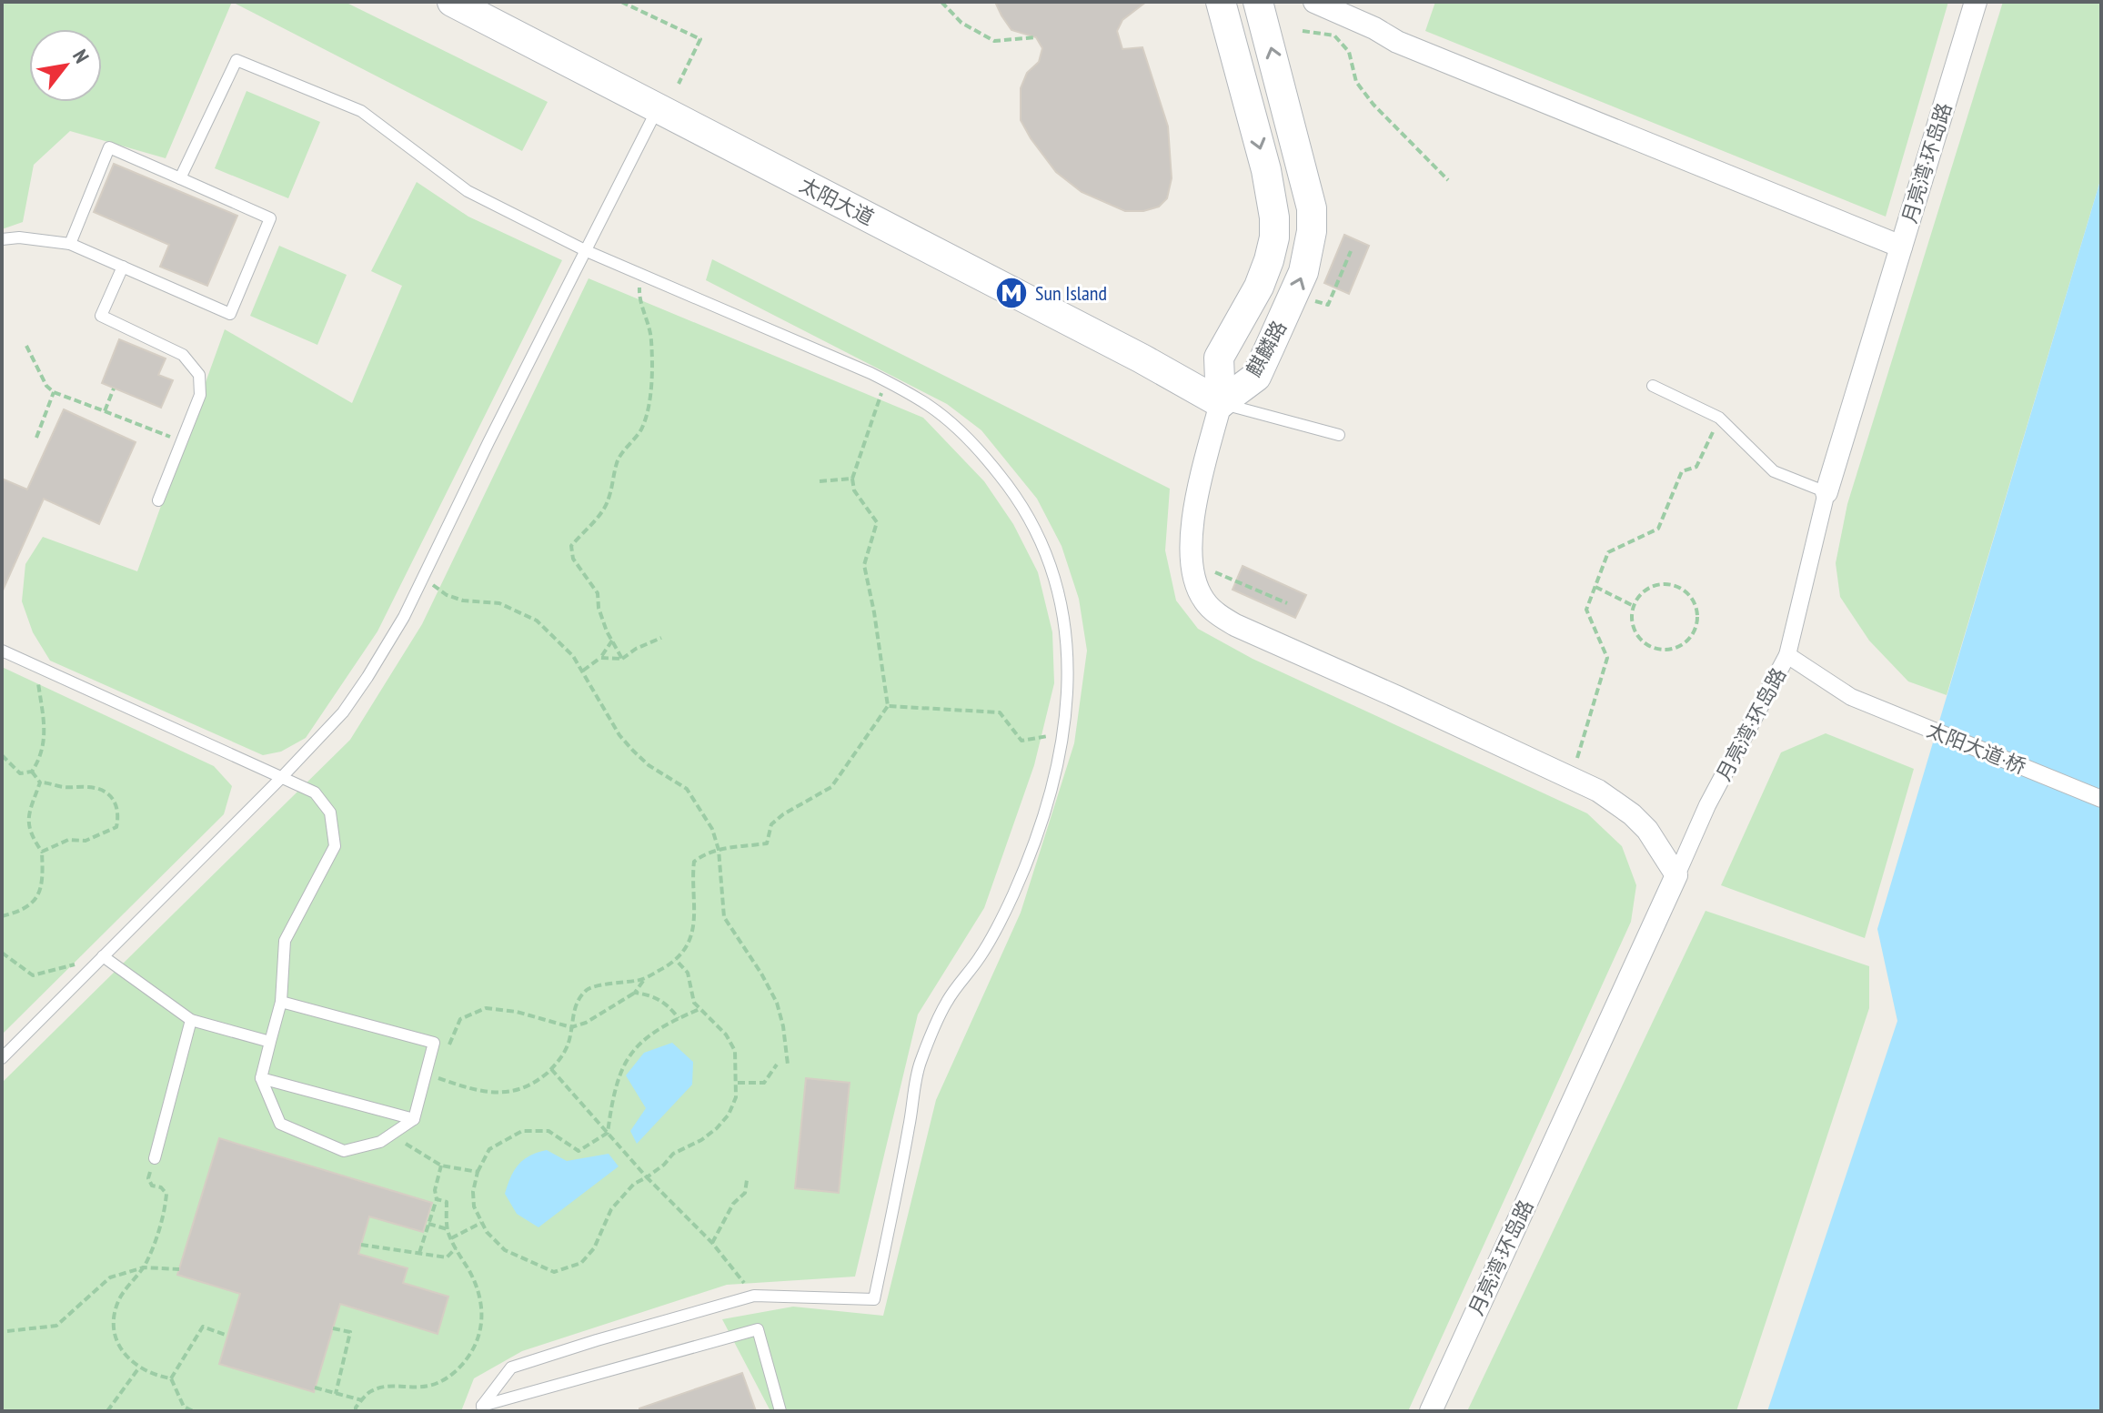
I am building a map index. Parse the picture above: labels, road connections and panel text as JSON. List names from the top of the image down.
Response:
{
  "streets": {
    "main road": ["太阳大道", "麒麟路"],
    "street": ["月亮湾·环岛路", "太阳大道·桥"]
  },
  "crossings": [
    ["月亮湾·环岛路", "太阳大道·桥"],
    ["太阳大道", "麒麟路"]
  ],
  "places": {
    "metro station": ["Sun Island"]
  },
  "north": "top right"
}
